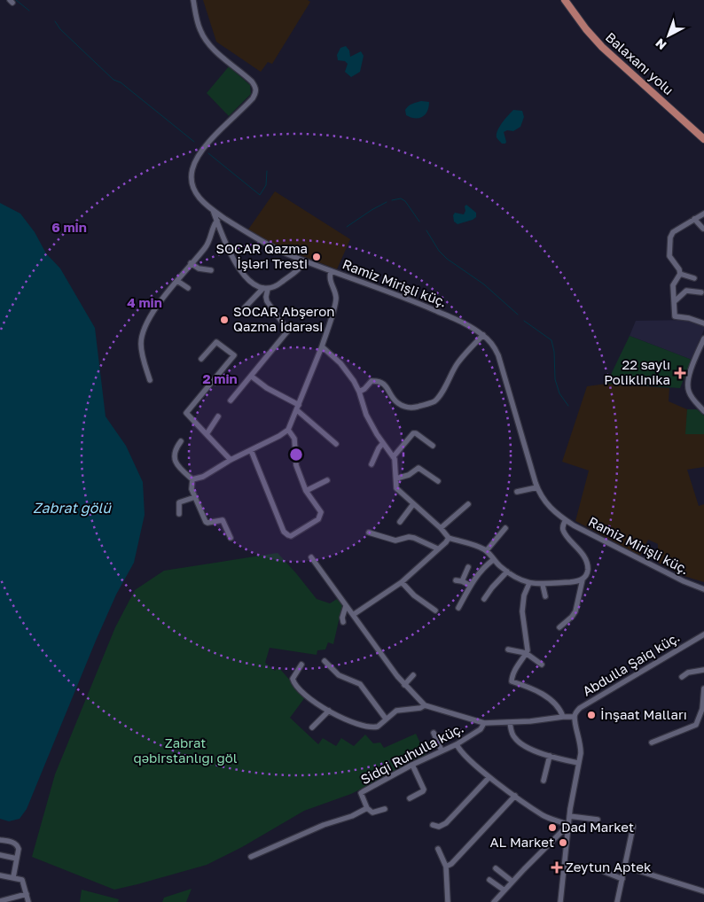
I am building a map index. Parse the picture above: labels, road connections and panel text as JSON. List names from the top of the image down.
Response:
{
  "streets": {
    "main road": ["Balaxanı yolu"],
    "street": ["Ramiz Mirişli küç.", "Abdulla Şaiq küç.", "Sidqi Ruhulla küç."]
  },
  "water": ["Zabrat gölü"],
  "parks": ["Zabrat qəbirstanlığı göl"],
  "places": {
    "other": [
      "SOCAR Qazma İşləri Tresti",
      "SOCAR Abşeron Qazma İdarəsi",
      "İnşaat Malları",
      "Dad Market",
      "AL Market"
    ],
    "health": ["22 saylı Poliklinika", "Zeytun Aptek"]
  },
  "north": "bottom left",
  "rings": ["6 min", "4 min", "2 min"]
}
